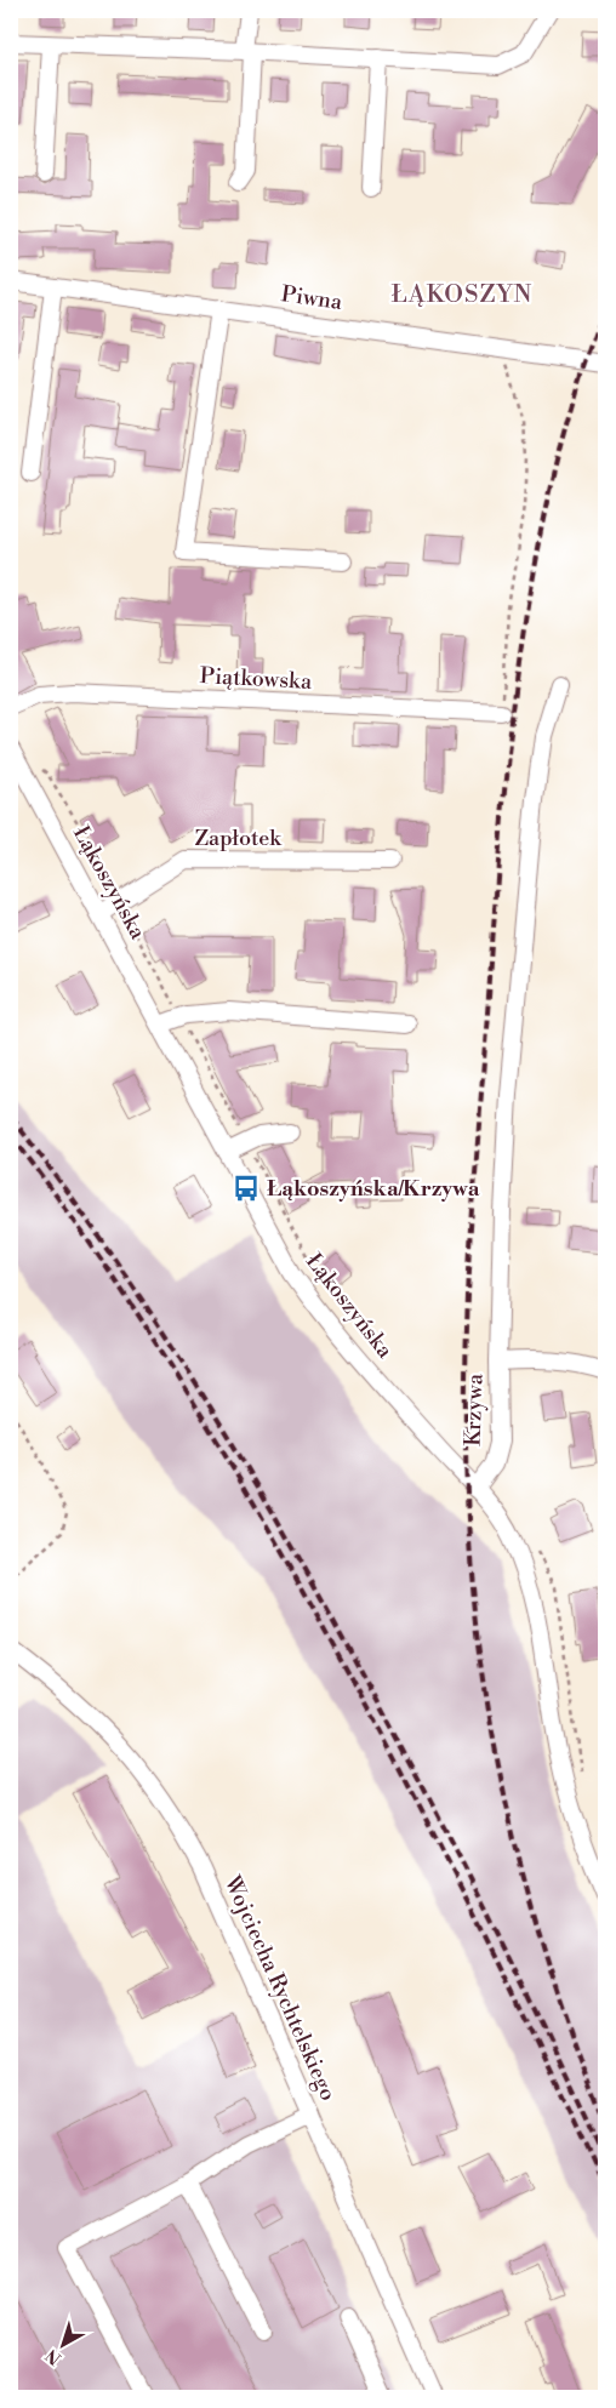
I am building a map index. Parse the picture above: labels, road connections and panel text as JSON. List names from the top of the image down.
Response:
{
  "streets": {
    "street": [
      "Piwna",
      "Piątkowska",
      "Zapłotek",
      "Łąkoszyńska",
      "Krzywa",
      "Wojciecha Rychtelskiego"
    ]
  },
  "crossings": [
    ["Zapłotek", "Łąkoszyńska"],
    ["Łąkoszyńska", "Krzywa"]
  ],
  "districts": ["ŁĄKOSZYN"],
  "places": {
    "bus stop": ["Łąkoszyńska/Krzywa"]
  },
  "north": "bottom left"
}
